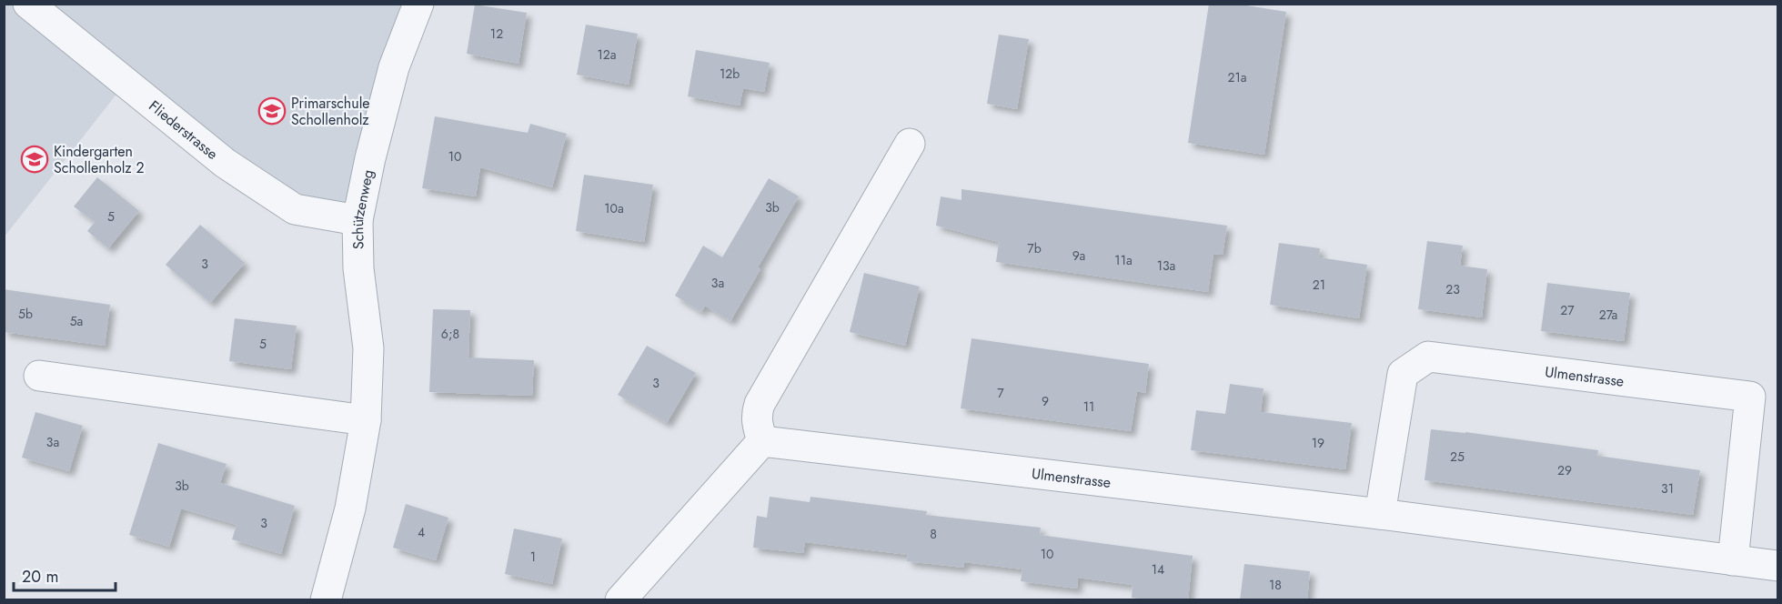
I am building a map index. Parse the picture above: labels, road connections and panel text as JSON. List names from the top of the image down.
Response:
{
  "streets": {
    "street": ["Fliederstrasse", "Schützenweg", "Ulmenstrasse"]
  },
  "crossings": [
    ["Fliederstrasse", "Schützenweg"]
  ],
  "places": {
    "school or university": ["Primarschule Schollenholz", "Kindergarten Schollenholz 2"]
  },
  "house_numbers": [
    "12",
    "12a",
    "12b",
    "21a",
    "10",
    "3b",
    "10a",
    "5",
    "7b",
    "9a",
    "11a",
    "3",
    "13a",
    "3a",
    "21",
    "23",
    "27",
    "5b",
    "27a",
    "5a",
    "6;8",
    "5",
    "3",
    "7",
    "9",
    "11",
    "3a",
    "19",
    "25",
    "29",
    "3b",
    "31",
    "3",
    "4",
    "8",
    "10",
    "1",
    "14",
    "18"
  ],
  "scale_bar": "20 m"
}
